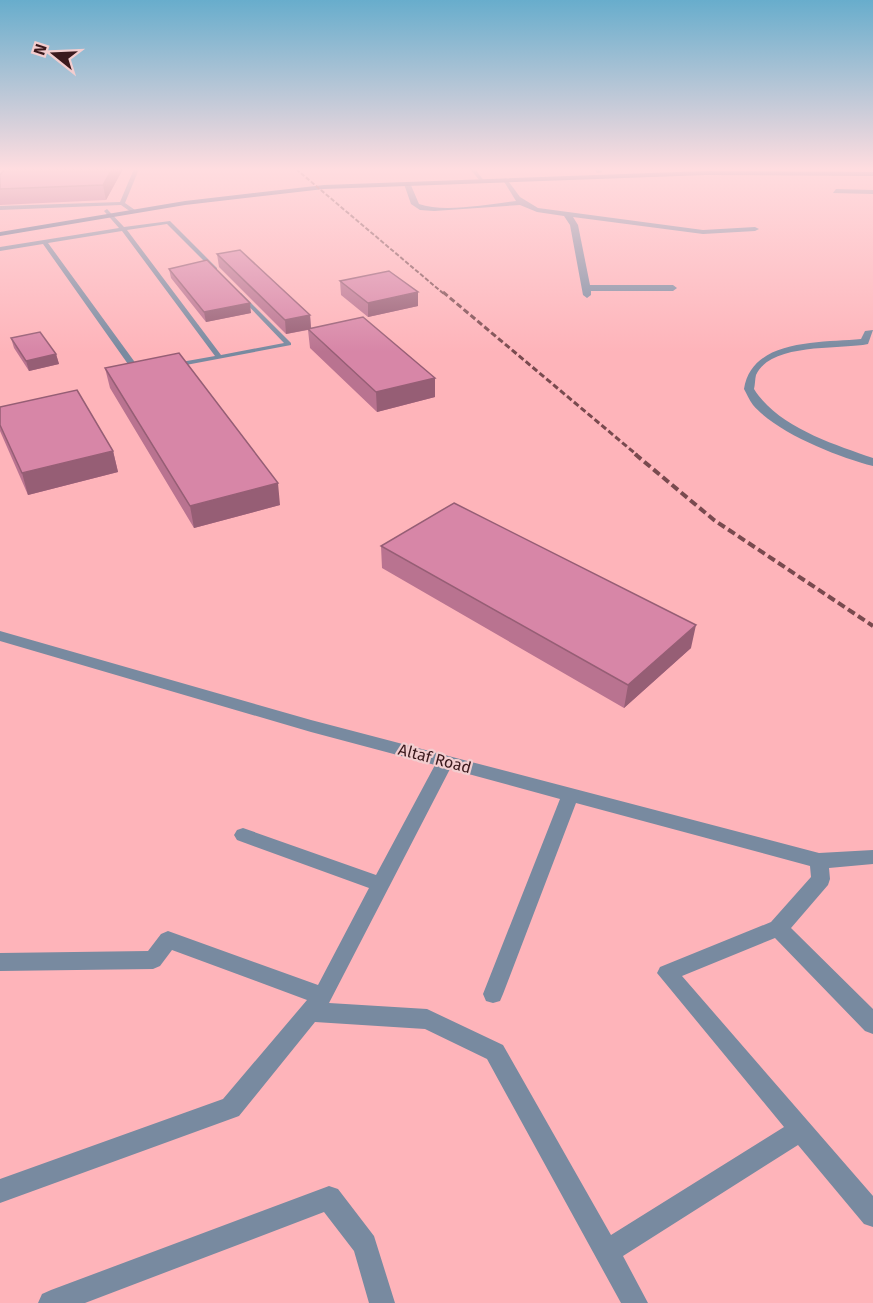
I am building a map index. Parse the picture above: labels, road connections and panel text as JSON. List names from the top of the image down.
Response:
{
  "streets": {
    "street": ["Altaf Road"]
  },
  "north": "left"
}
